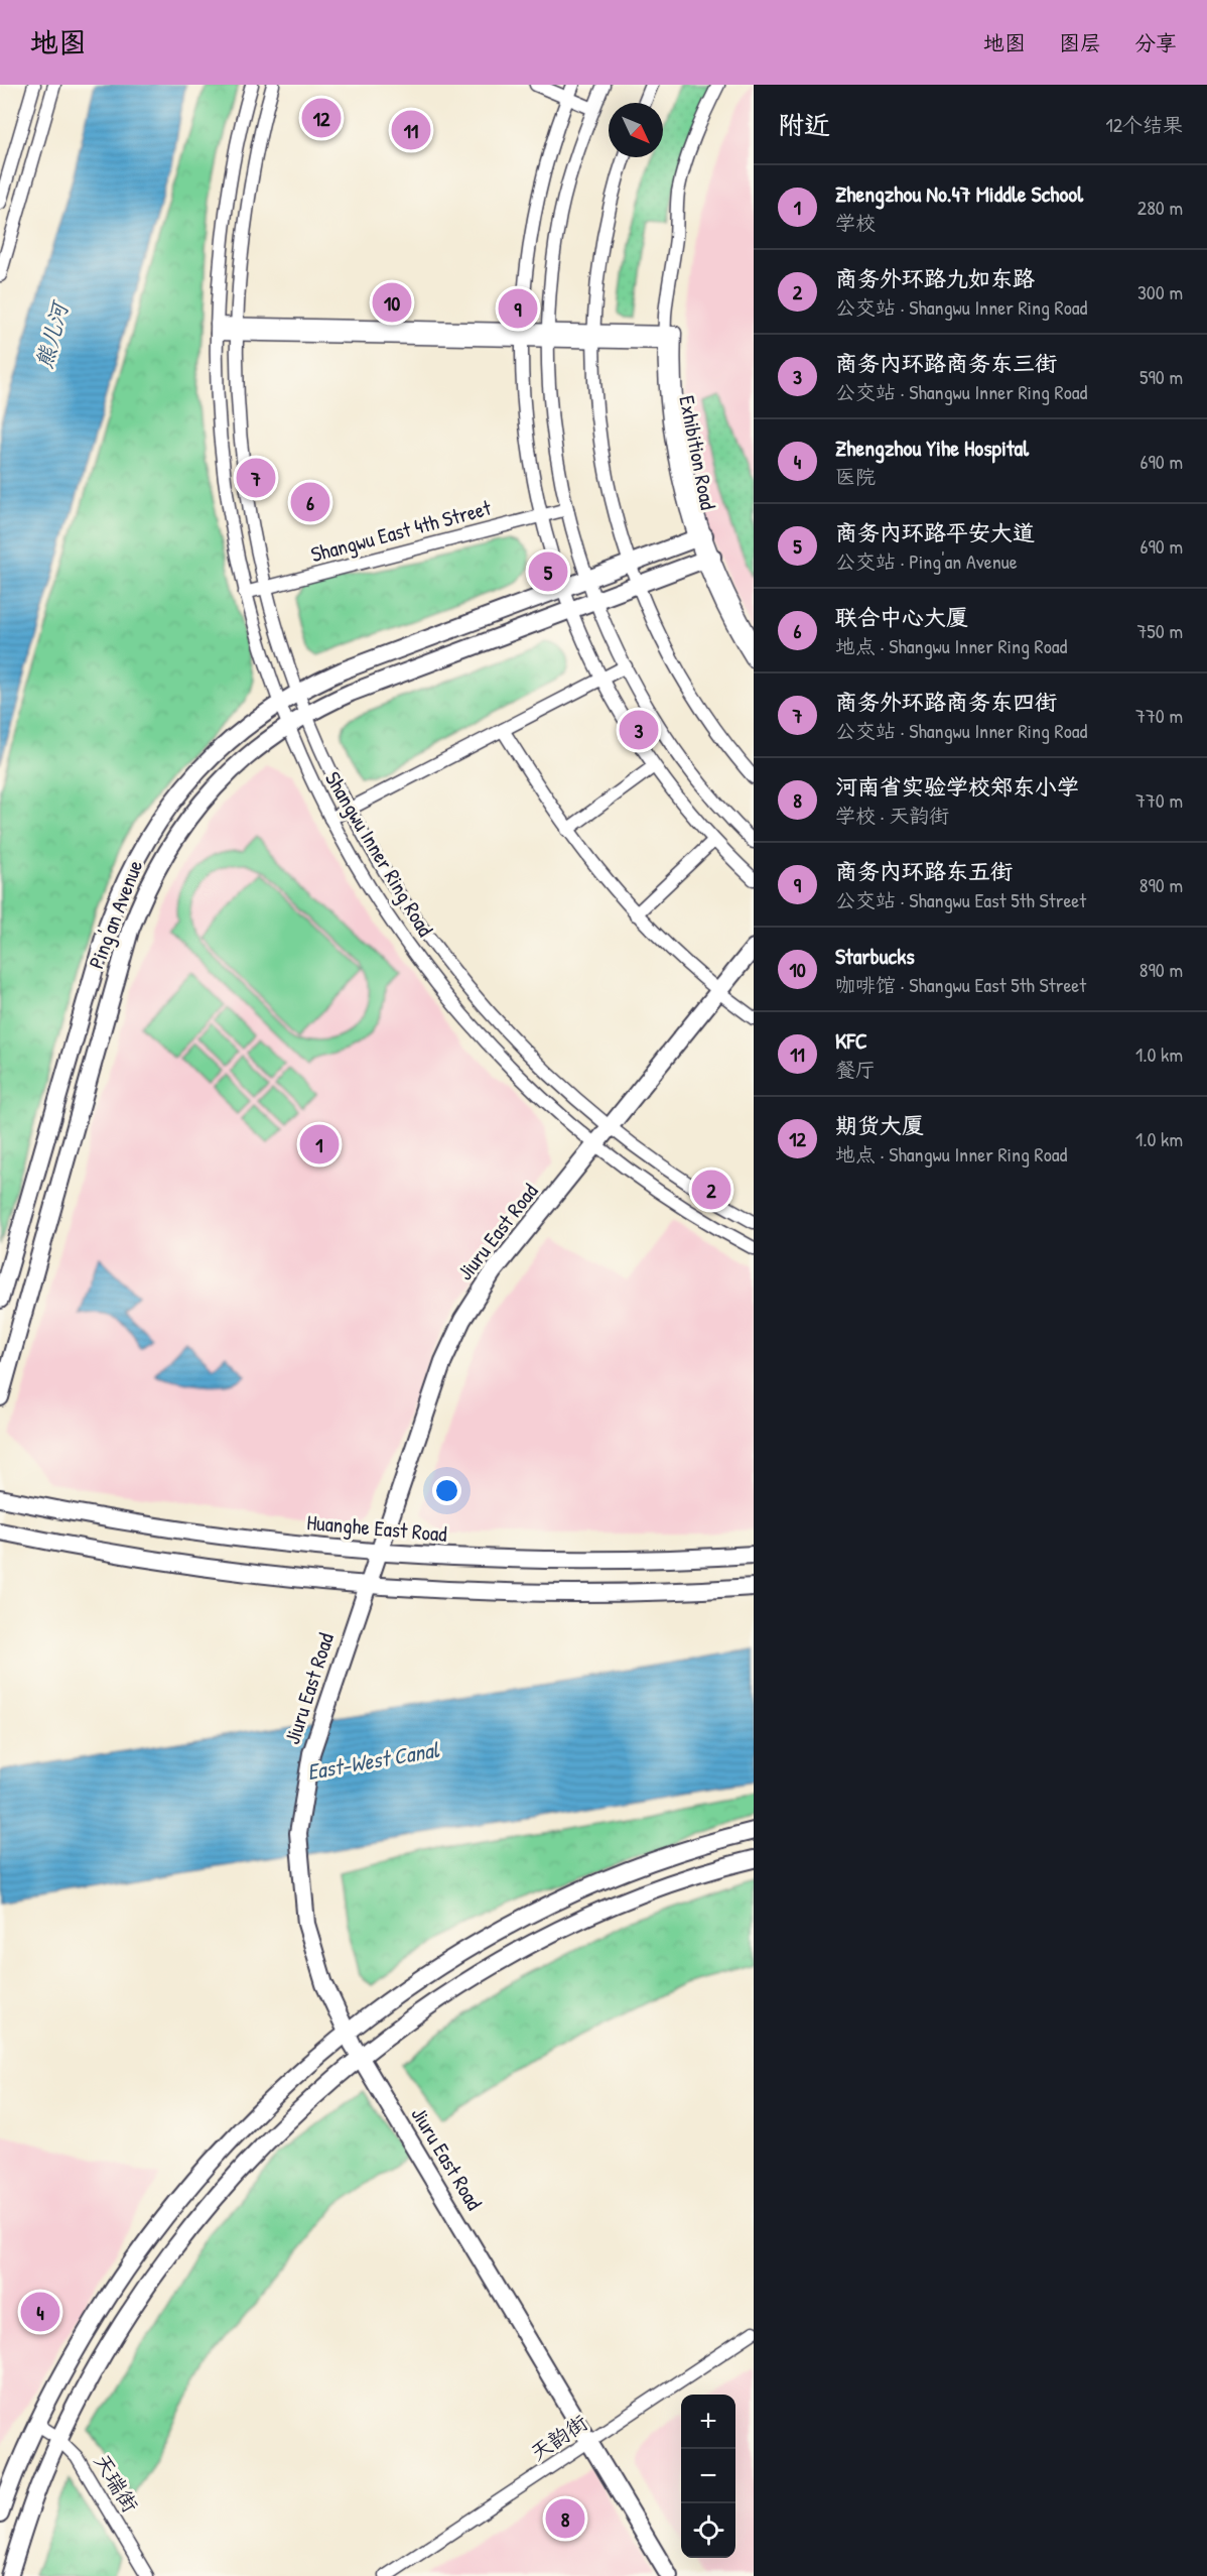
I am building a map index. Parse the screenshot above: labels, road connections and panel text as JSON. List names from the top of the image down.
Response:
{
  "streets": {
    "main road": ["Ping'an Avenue", "Jiuru East Road", "Huanghe East Road"],
    "street": [
      "Exhibition Road",
      "Shangwu East 4th Street",
      "Shangwu Inner Ring Road",
      "天韵街",
      "天瑞街"
    ]
  },
  "crossings": [
    ["Exhibition Road", "Ping'an Avenue"],
    ["Shangwu East 4th Street", "Shangwu Inner Ring Road"],
    ["Shangwu Inner Ring Road", "Ping'an Avenue"],
    ["Shangwu Inner Ring Road", "Jiuru East Road"],
    ["Jiuru East Road", "Huanghe East Road"],
    ["Jiuru East Road", "天韵街"]
  ],
  "water": ["熊儿河", "East-West Canal"],
  "north": "bottom right",
  "page": {
    "header": "地图",
    "nav": ["地图", "图层", "分享"],
    "heading": ["附近", "12个结果"],
    "pins": [
      "12",
      "11",
      "10",
      "9",
      "7",
      "6",
      "5",
      "3",
      "1",
      "2",
      "4",
      "8"
    ],
    "list": [
      {
        "mark": "1",
        "name": "Zhengzhou No.47 Middle School",
        "note": "学校",
        "value": "280 m"
      },
      {
        "mark": "2",
        "name": "商务外环路九如东路",
        "note": "公交站 · Shangwu Inner Ring Road",
        "value": "300 m"
      },
      {
        "mark": "3",
        "name": "商务内环路商务东三街",
        "note": "公交站 · Shangwu Inner Ring Road",
        "value": "590 m"
      },
      {
        "mark": "4",
        "name": "Zhengzhou Yihe Hospital",
        "note": "医院",
        "value": "690 m"
      },
      {
        "mark": "5",
        "name": "商务内环路平安大道",
        "note": "公交站 · Ping'an Avenue",
        "value": "690 m"
      },
      {
        "mark": "6",
        "name": "联合中心大厦",
        "note": "地点 · Shangwu Inner Ring Road",
        "value": "750 m"
      },
      {
        "mark": "7",
        "name": "商务外环路商务东四街",
        "note": "公交站 · Shangwu Inner Ring Road",
        "value": "770 m"
      },
      {
        "mark": "8",
        "name": "河南省实验学校郑东小学",
        "note": "学校 · 天韵街",
        "value": "770 m"
      },
      {
        "mark": "9",
        "name": "商务内环路东五街",
        "note": "公交站 · Shangwu East 5th Street",
        "value": "890 m"
      },
      {
        "mark": "10",
        "name": "Starbucks",
        "note": "咖啡馆 · Shangwu East 5th Street",
        "value": "890 m"
      },
      {
        "mark": "11",
        "name": "KFC",
        "note": "餐厅",
        "value": "1.0 km"
      },
      {
        "mark": "12",
        "name": "期货大厦",
        "note": "地点 · Shangwu Inner Ring Road",
        "value": "1.0 km"
      }
    ],
    "map_buttons": ["+", "−"]
  }
}
